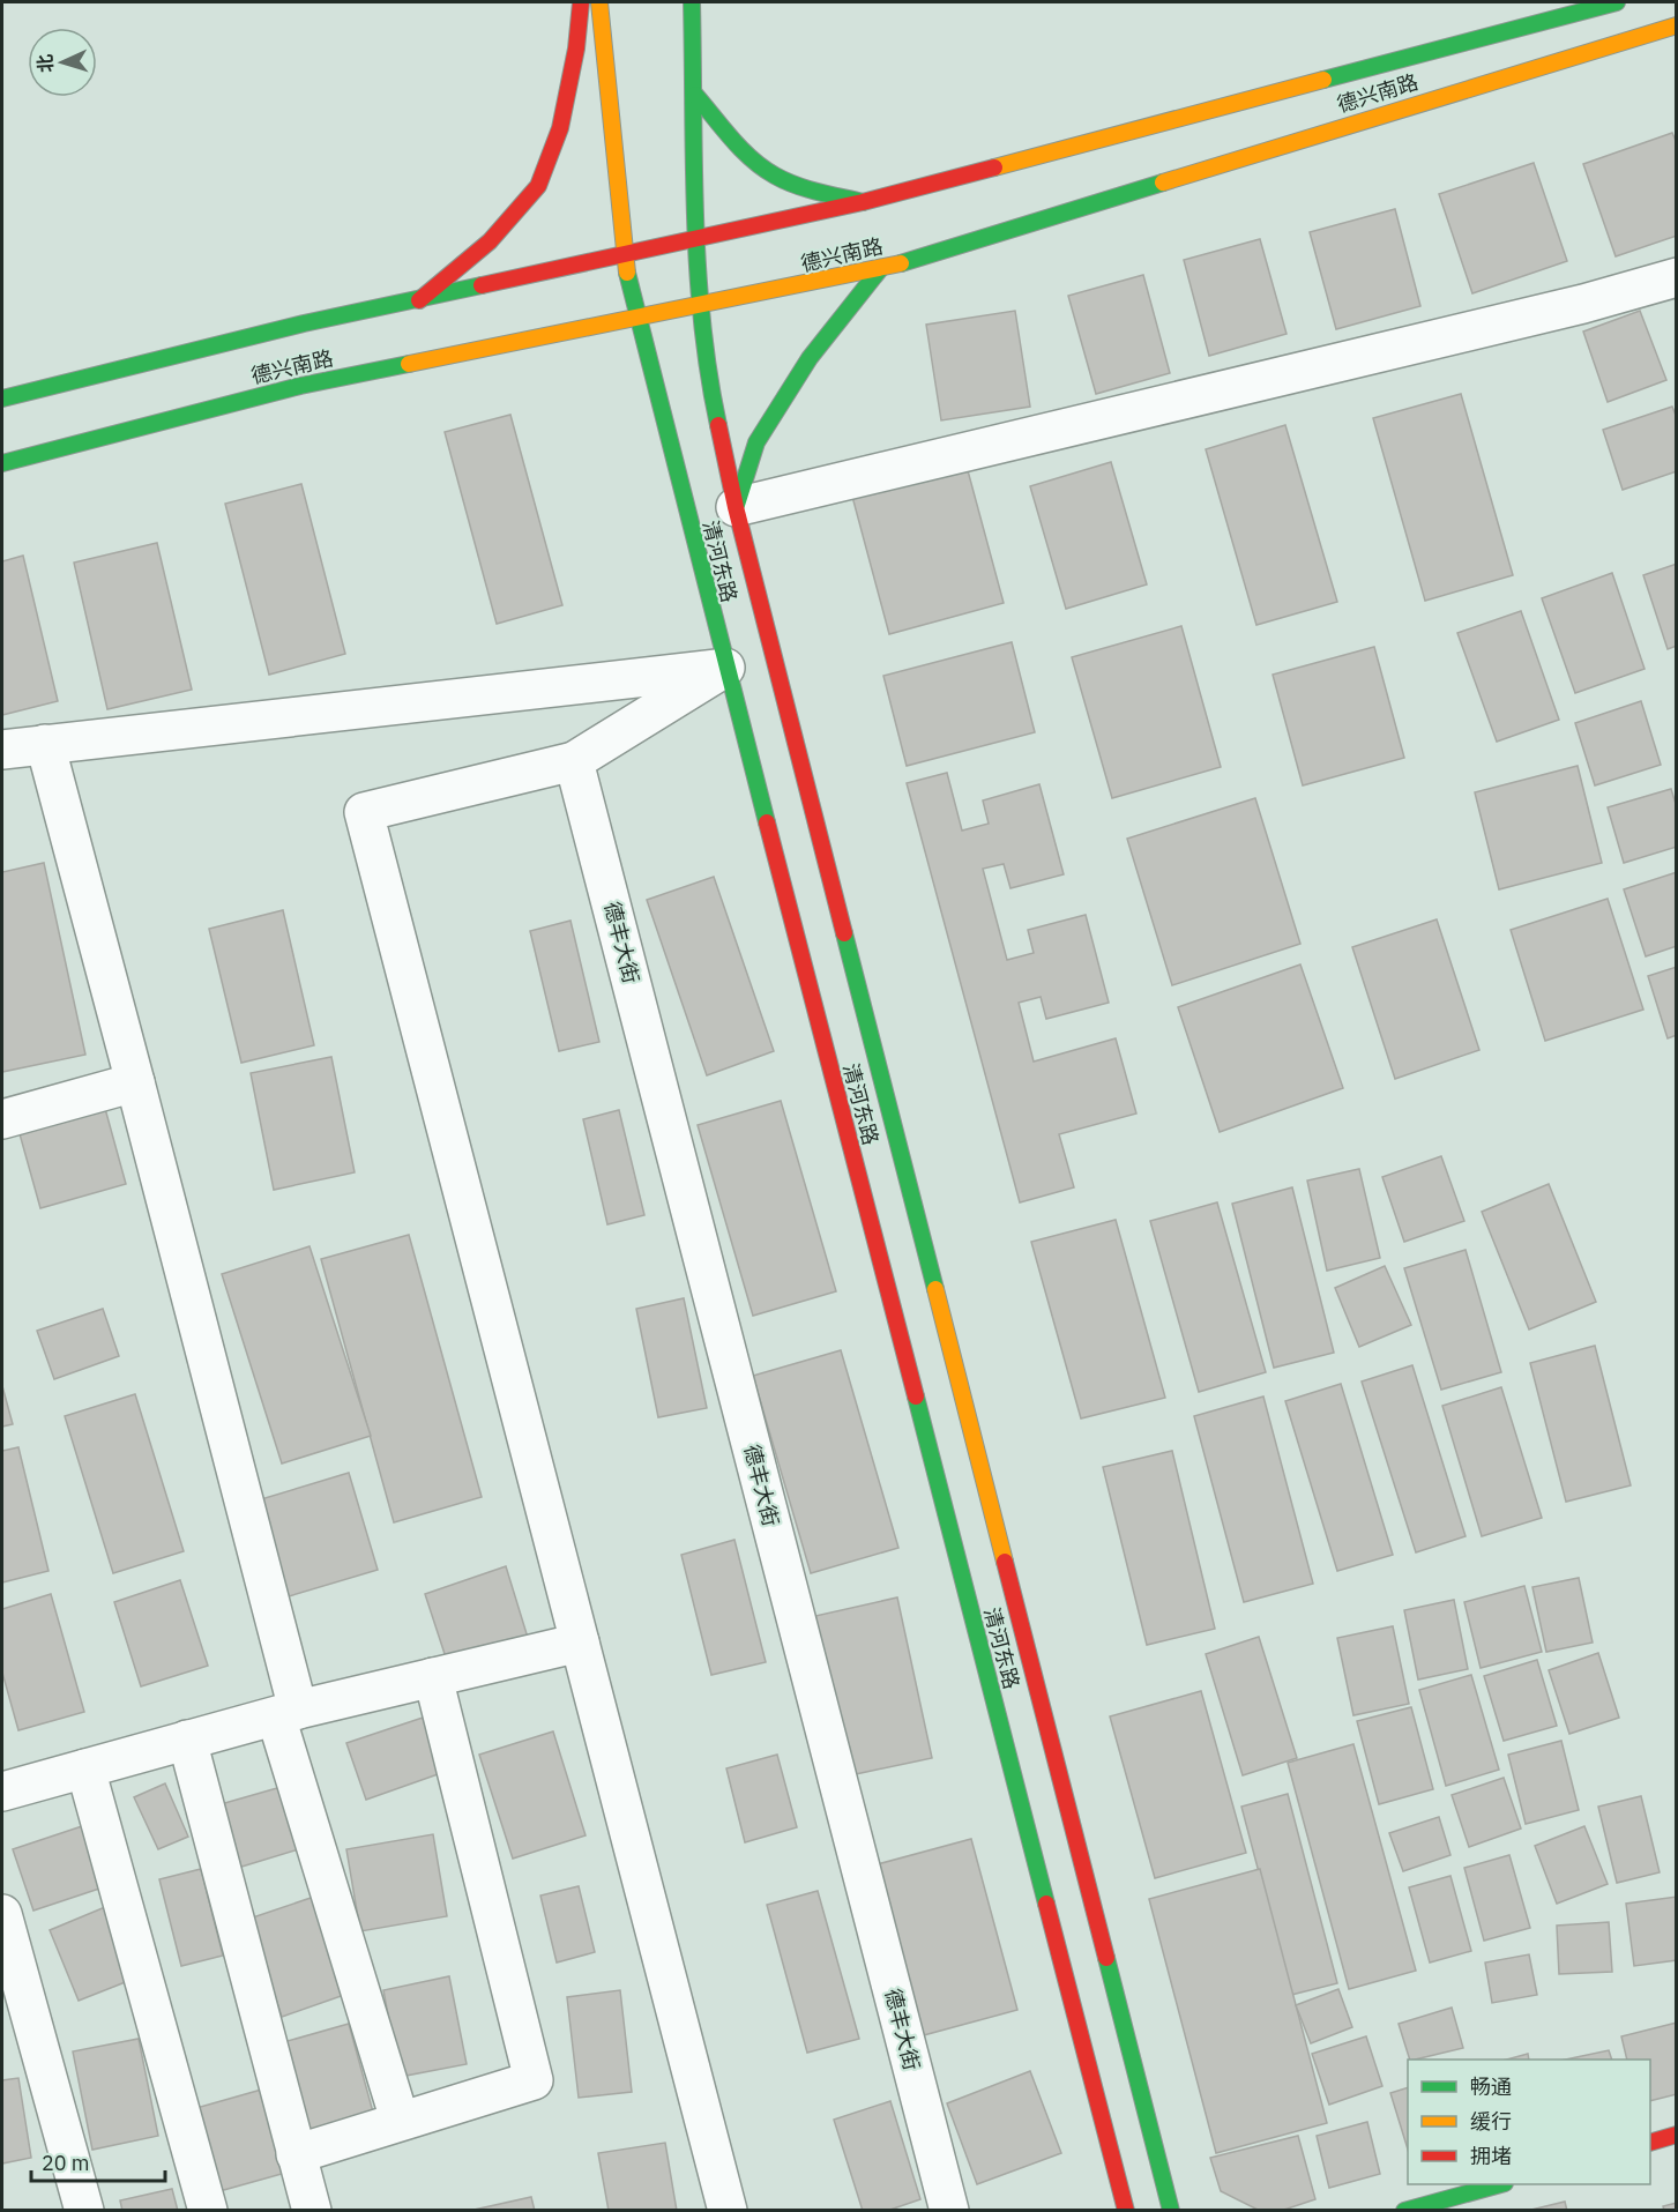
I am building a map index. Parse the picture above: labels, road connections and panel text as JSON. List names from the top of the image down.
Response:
{
  "streets": {
    "main road": ["德兴南路", "清河东路"],
    "street": ["德丰大街"]
  },
  "crossings": [
    ["德兴南路", "清河东路"]
  ],
  "legend": ["畅通", "缓行", "拥堵"],
  "scale_bar": "20 m",
  "north": "left"
}
